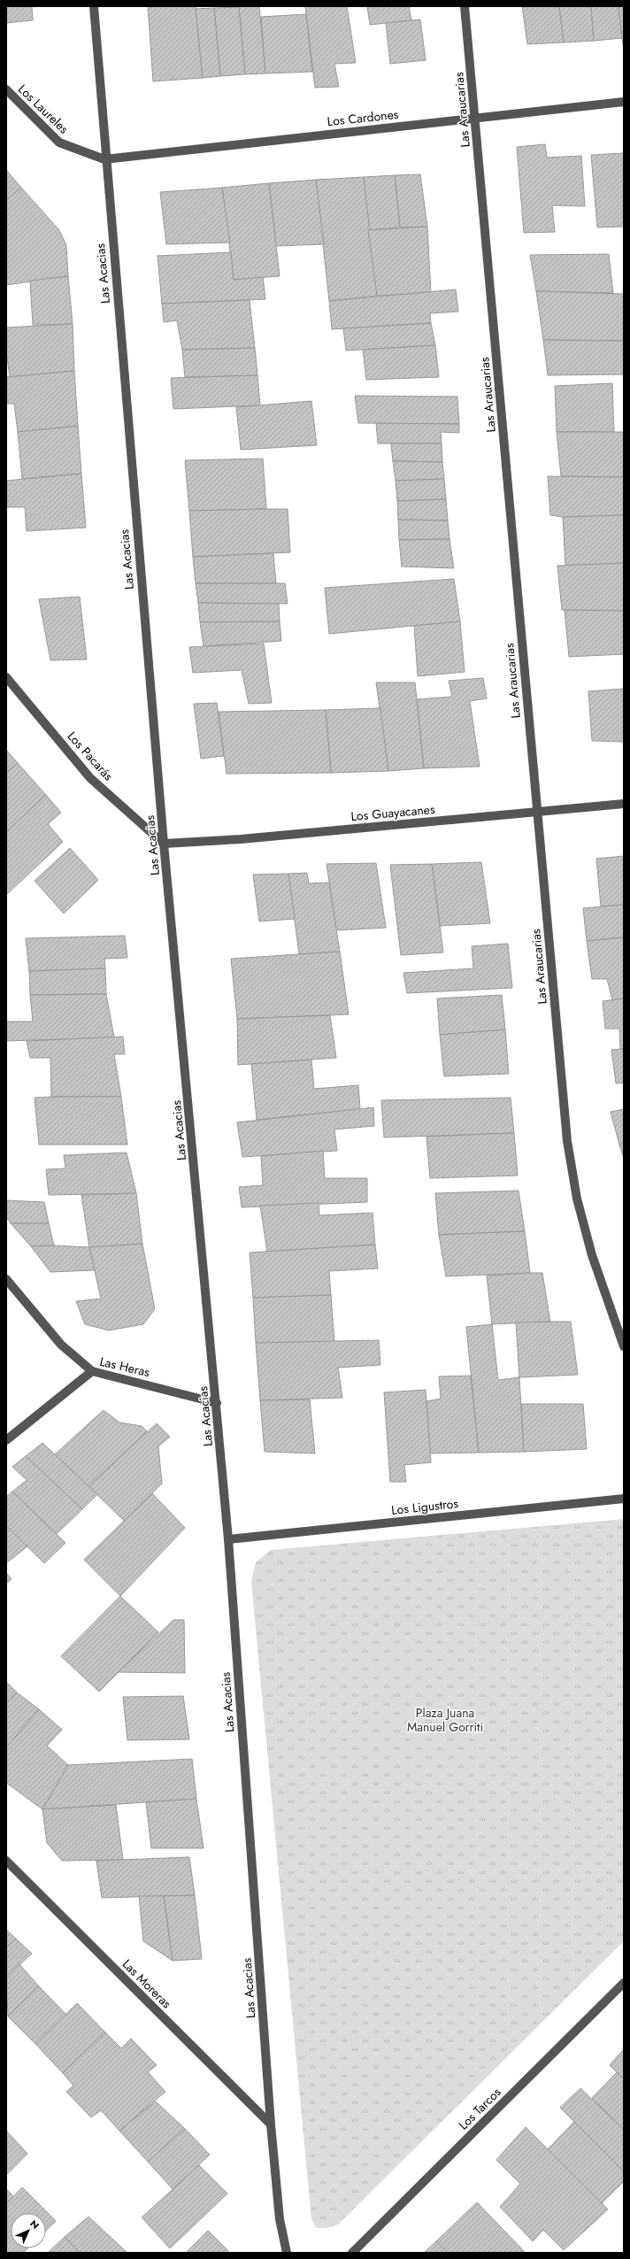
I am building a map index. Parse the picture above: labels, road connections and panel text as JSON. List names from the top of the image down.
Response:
{
  "streets": {
    "street": [
      "Los Laureles",
      "Las Araucarias",
      "Los Cardones",
      "Las Acacias",
      "Los Pacarás",
      "Los Guayacanes",
      "Las Heras",
      "Los Ligustros",
      "Las Moreras",
      "Los Tarcos"
    ]
  },
  "crossings": [
    ["Los Laureles", "Los Cardones"],
    ["Los Laureles", "Las Acacias"],
    ["Las Araucarias", "Los Cardones"],
    ["Las Araucarias", "Los Guayacanes"],
    ["Los Cardones", "Las Acacias"],
    ["Las Acacias", "Los Pacarás"],
    ["Las Acacias", "Los Guayacanes"],
    ["Las Acacias", "Las Heras"],
    ["Las Acacias", "Los Ligustros"],
    ["Las Acacias", "Las Moreras"],
    ["Los Pacarás", "Los Guayacanes"]
  ],
  "parks": ["Plaza Juana Manuel Gorriti"],
  "north": "top right"
}
